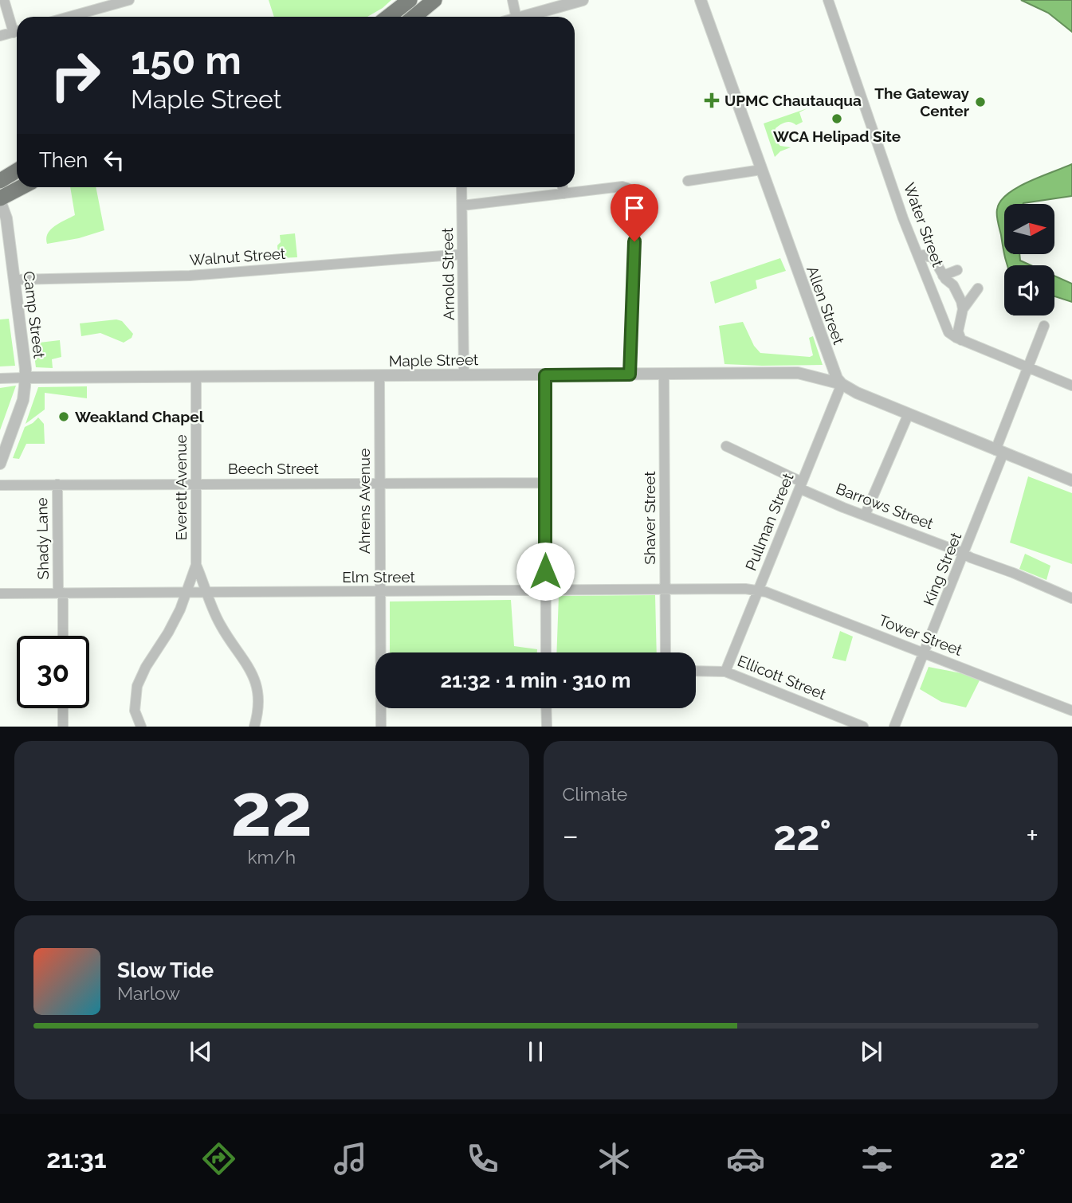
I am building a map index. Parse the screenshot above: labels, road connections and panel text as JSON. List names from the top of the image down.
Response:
{
  "streets": {
    "street": [
      "Water Street",
      "Walnut Street",
      "Arnold Street",
      "Allen Street",
      "Camp Street",
      "Maple Street",
      "Beech Street",
      "Everett Avenue",
      "Ahrens Avenue",
      "Barrows Street",
      "Shaver Street",
      "Pullman Street",
      "Shady Lane",
      "King Street",
      "Elm Street",
      "Tower Street",
      "Ellicott Street"
    ]
  },
  "crossings": [
    ["Water Street", "King Street"],
    ["Walnut Street", "Arnold Street"],
    ["Walnut Street", "Camp Street"],
    ["Arnold Street", "Maple Street"],
    ["Allen Street", "Maple Street"],
    ["Allen Street", "Pullman Street"],
    ["Camp Street", "Maple Street"],
    ["Maple Street", "Everett Avenue"],
    ["Maple Street", "Ahrens Avenue"],
    ["Maple Street", "Shaver Street"],
    ["Maple Street", "Pullman Street"],
    ["Beech Street", "Everett Avenue"],
    ["Beech Street", "Ahrens Avenue"],
    ["Beech Street", "Shady Lane"],
    ["Ahrens Avenue", "Elm Street"],
    ["Barrows Street", "Pullman Street"],
    ["Barrows Street", "King Street"],
    ["Shaver Street", "Elm Street"],
    ["Pullman Street", "Elm Street"],
    ["Pullman Street", "Tower Street"],
    ["Pullman Street", "Ellicott Street"],
    ["Shady Lane", "Elm Street"],
    ["King Street", "Tower Street"],
    ["Elm Street", "Tower Street"]
  ],
  "places": {
    "health": ["UPMC Chautauqua"],
    "other": ["The Gateway Center", "WCA Helipad Site", "Weakland Chapel"]
  },
  "north": "right",
  "page": {
    "turn": ["150 m", "Maple Street"],
    "then": "Then",
    "limit": "30",
    "trip": "21:32 · 1 min · 310 m",
    "tile": [
      ["22", "km/h"],
      "Climate"
    ],
    "heat": ["−", "22°", "+"],
    "song": ["Slow Tide", "Marlow"],
    "tabs": ["21:31", "22°"]
  }
}
